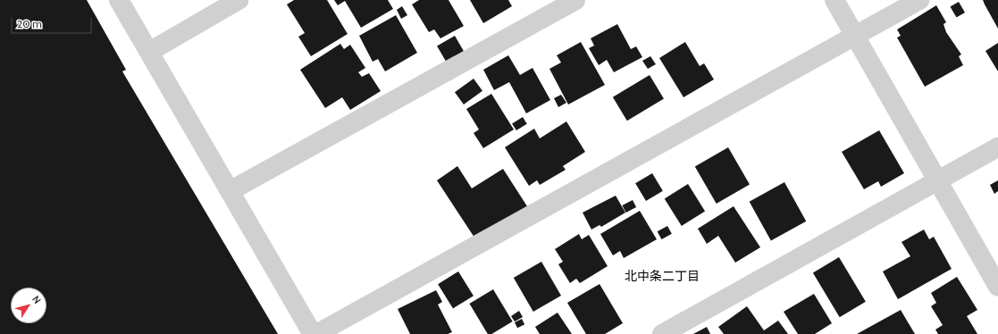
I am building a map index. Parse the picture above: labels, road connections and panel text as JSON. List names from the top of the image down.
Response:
{
  "districts": ["北中条二丁目"],
  "scale_bar": "20 m",
  "north": "top right"
}
